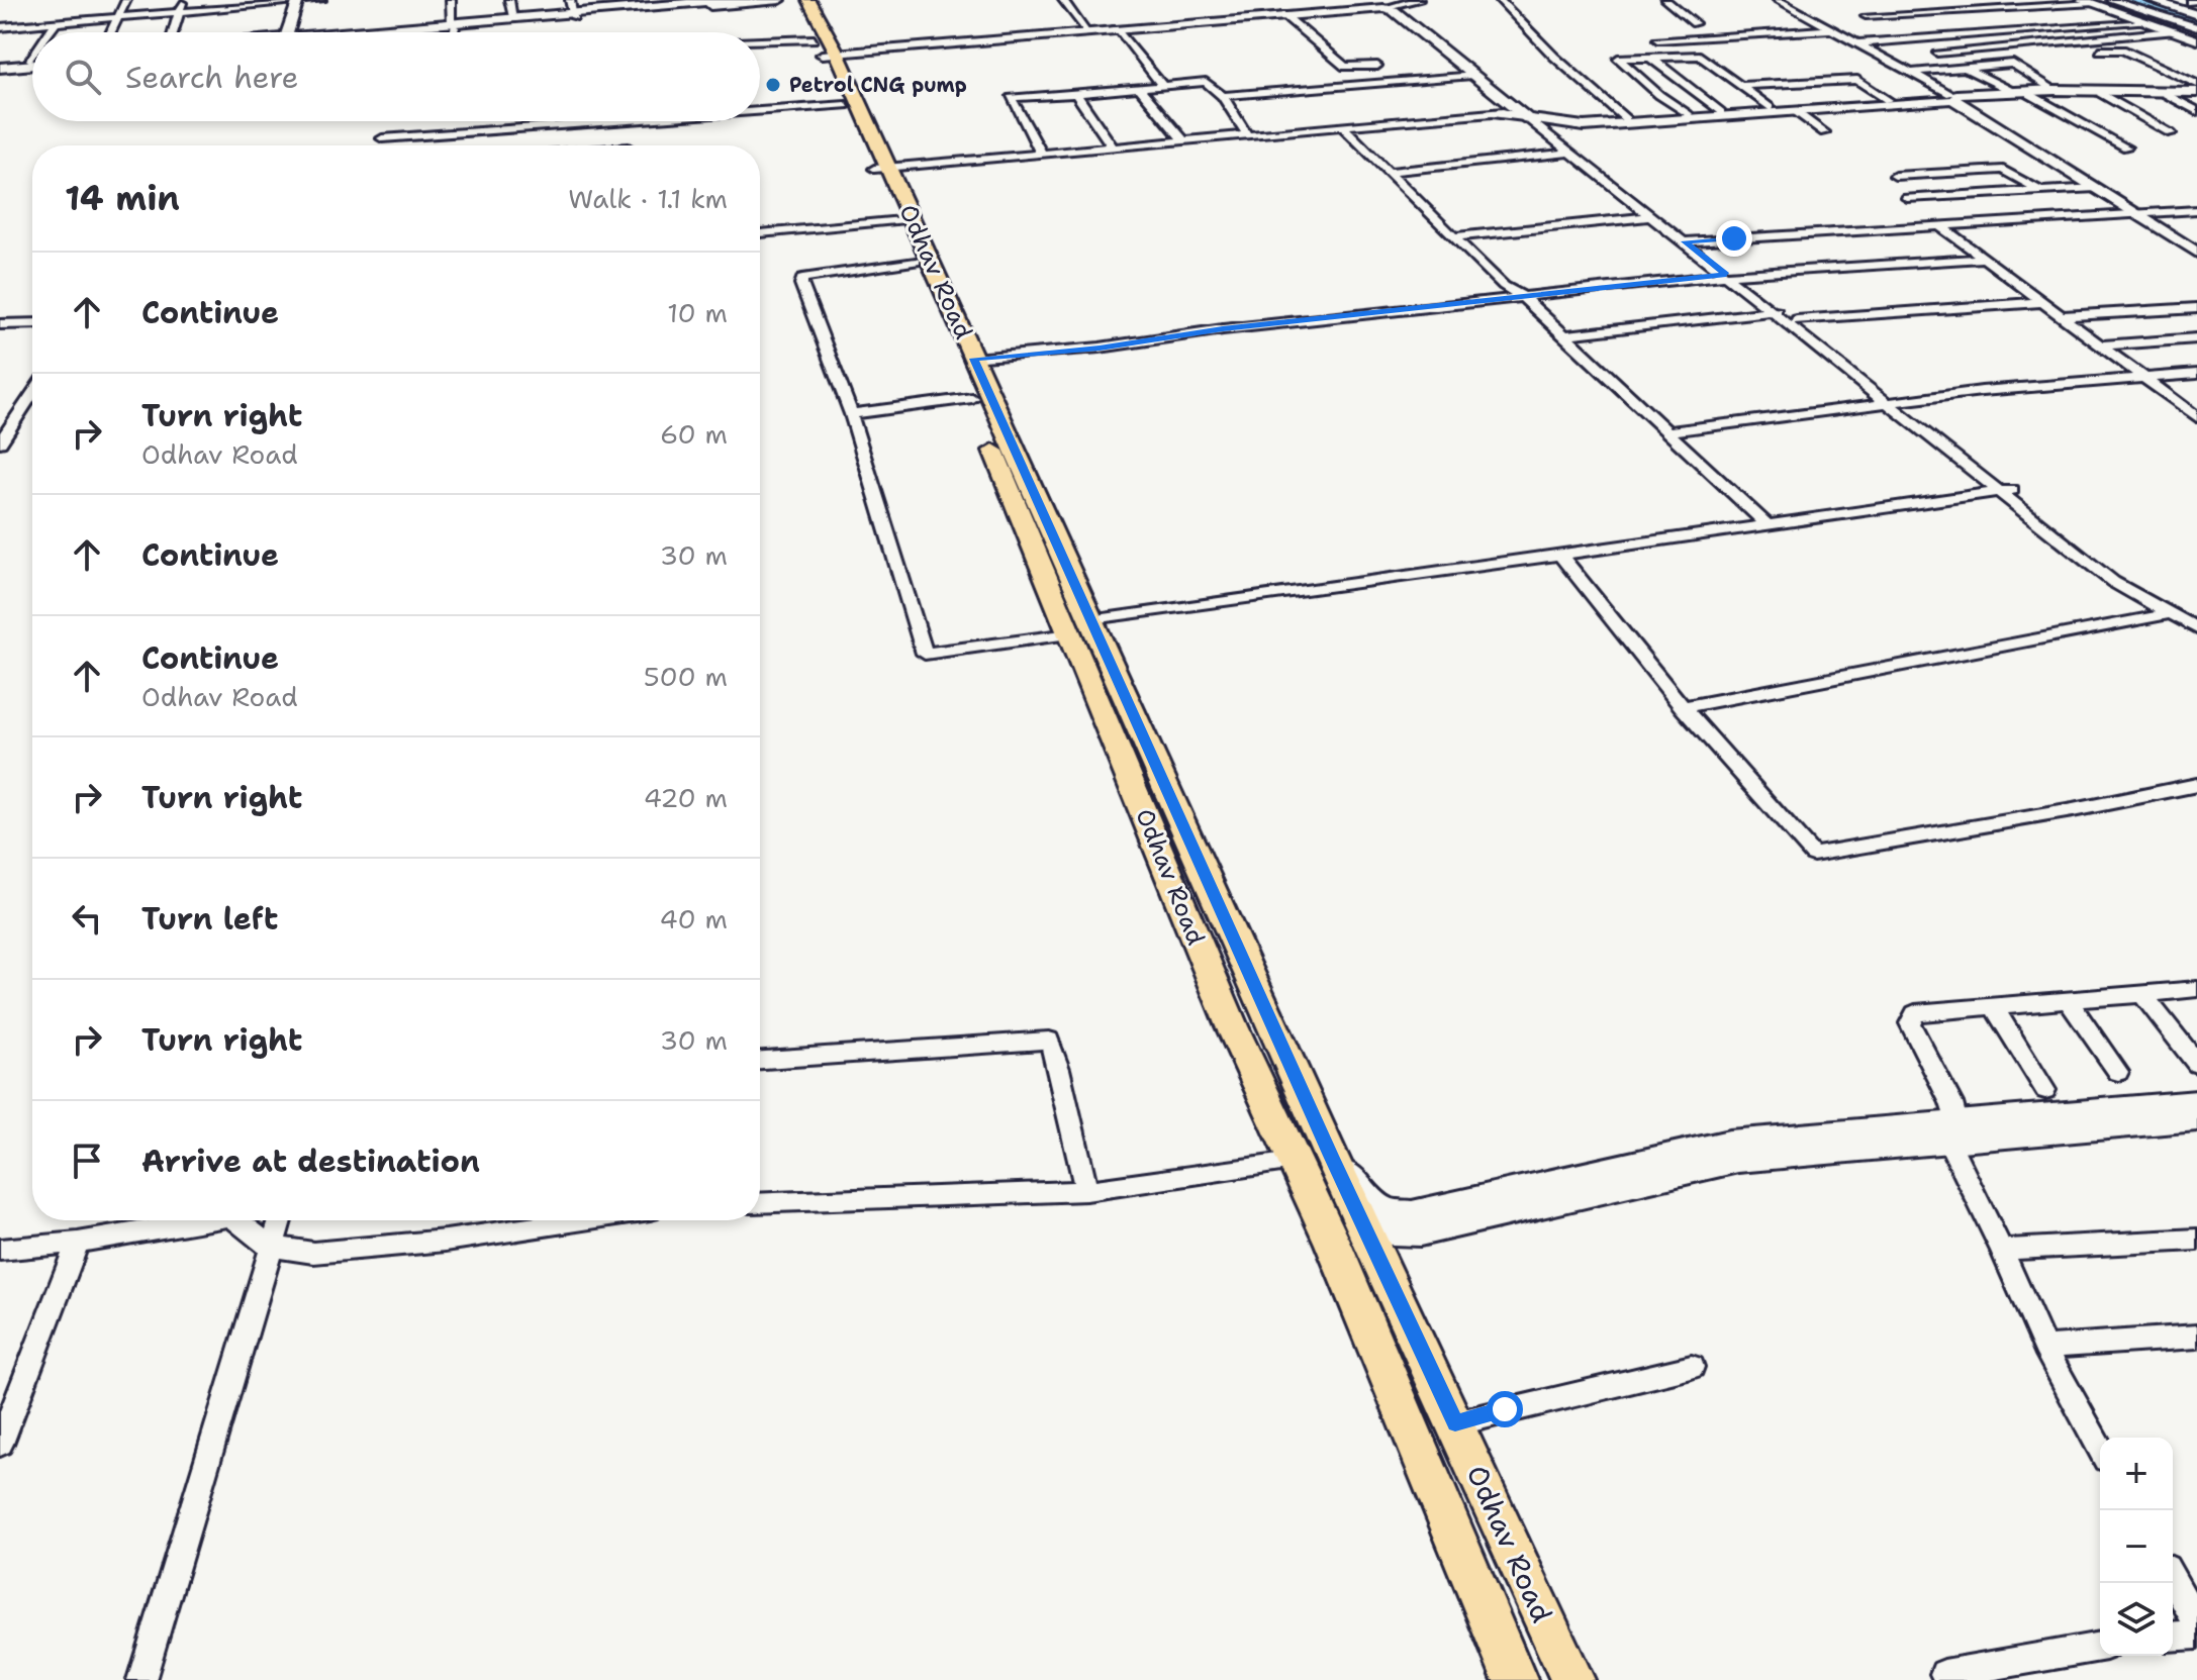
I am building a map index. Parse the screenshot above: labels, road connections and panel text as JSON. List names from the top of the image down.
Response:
{
  "streets": {
    "main road": ["Odhav Road"]
  },
  "places": ["Petrol CNG pump"],
  "page": {
    "search": "Search here",
    "heading": ["14 min", "Walk · 1.1 km"],
    "list": [
      ["Continue", "10 m"],
      ["Turn right", "Odhav Road", "60 m"],
      ["Continue", "30 m"],
      ["Continue", "Odhav Road", "500 m"],
      ["Turn right", "420 m"],
      ["Turn left", "40 m"],
      ["Turn right", "30 m"],
      "Arrive at destination"
    ],
    "map_buttons": ["+", "−"]
  }
}
